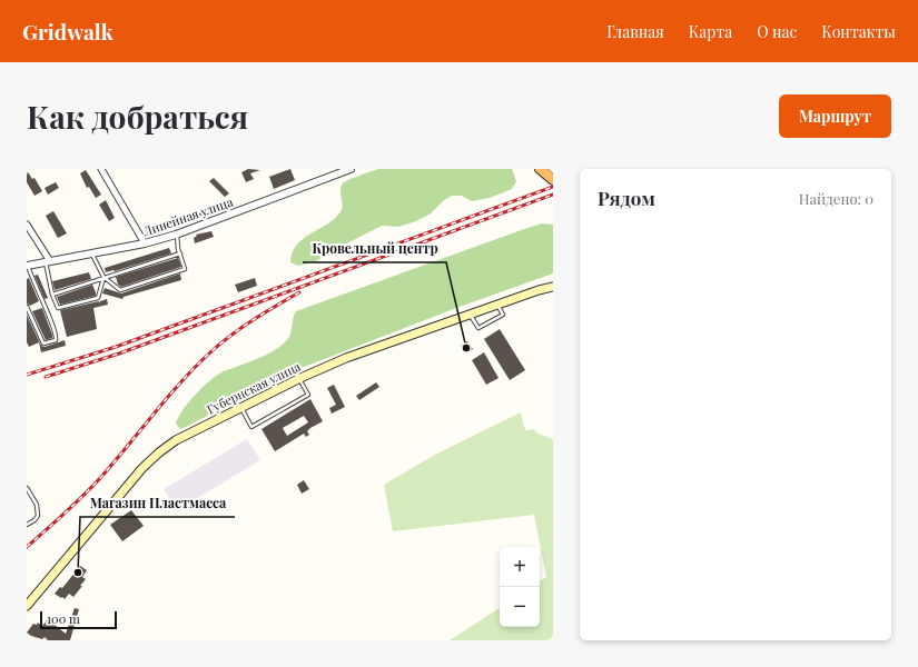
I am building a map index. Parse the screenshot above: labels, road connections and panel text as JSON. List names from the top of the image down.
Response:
{
  "streets": {
    "main road": ["Губернская улица"],
    "street": ["Линейная улица"]
  },
  "places": ["Кровельный центр", "Магазин Пластмасса"],
  "scale_bar": "100 m",
  "page": {
    "header": "Gridwalk",
    "nav": [
      "Главная",
      "Карта",
      "О нас",
      "Контакты"
    ],
    "buttons": "Маршрут",
    "title": "Как добраться",
    "heading": ["Рядом", "Найдено: 0"],
    "map_buttons": ["+", "−"],
    "scale": "100 m"
  }
}
